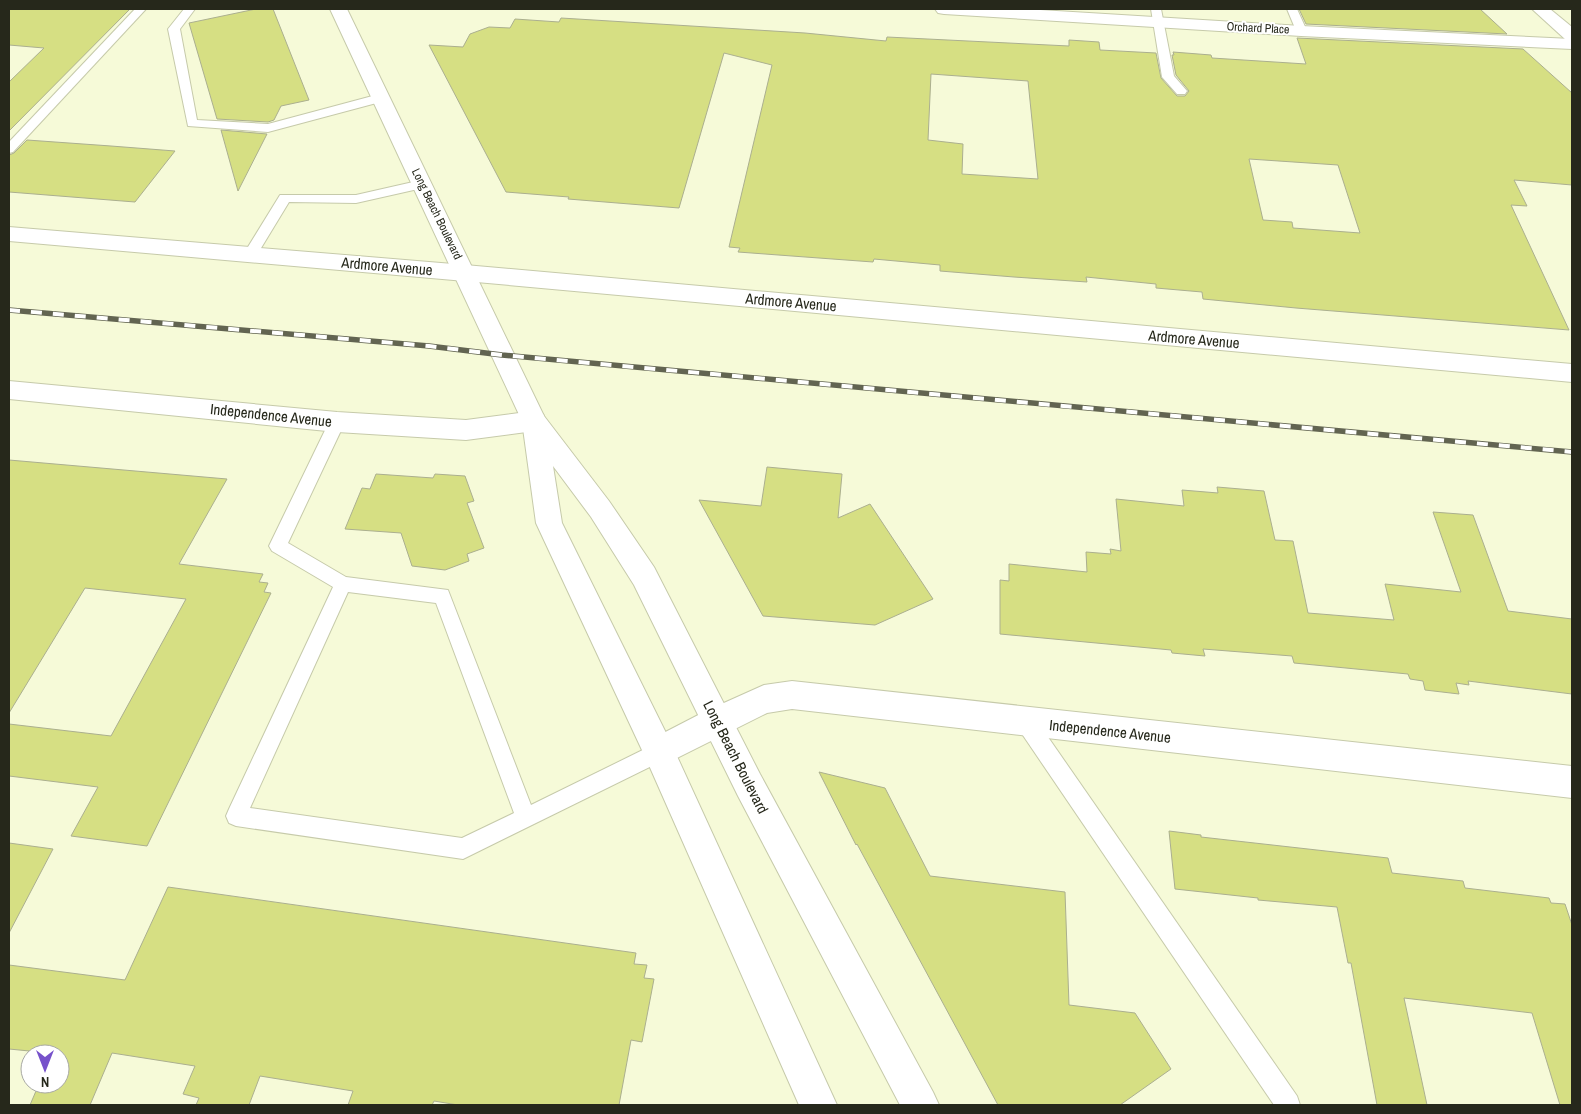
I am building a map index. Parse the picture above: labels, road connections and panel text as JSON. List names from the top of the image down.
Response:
{
  "streets": {
    "street": [
      "Orchard Place",
      "Long Beach Boulevard",
      "Ardmore Avenue",
      "Independence Avenue"
    ]
  },
  "crossings": [
    ["Long Beach Boulevard", "Ardmore Avenue"],
    ["Long Beach Boulevard", "Independence Avenue"]
  ],
  "north": "bottom"
}
